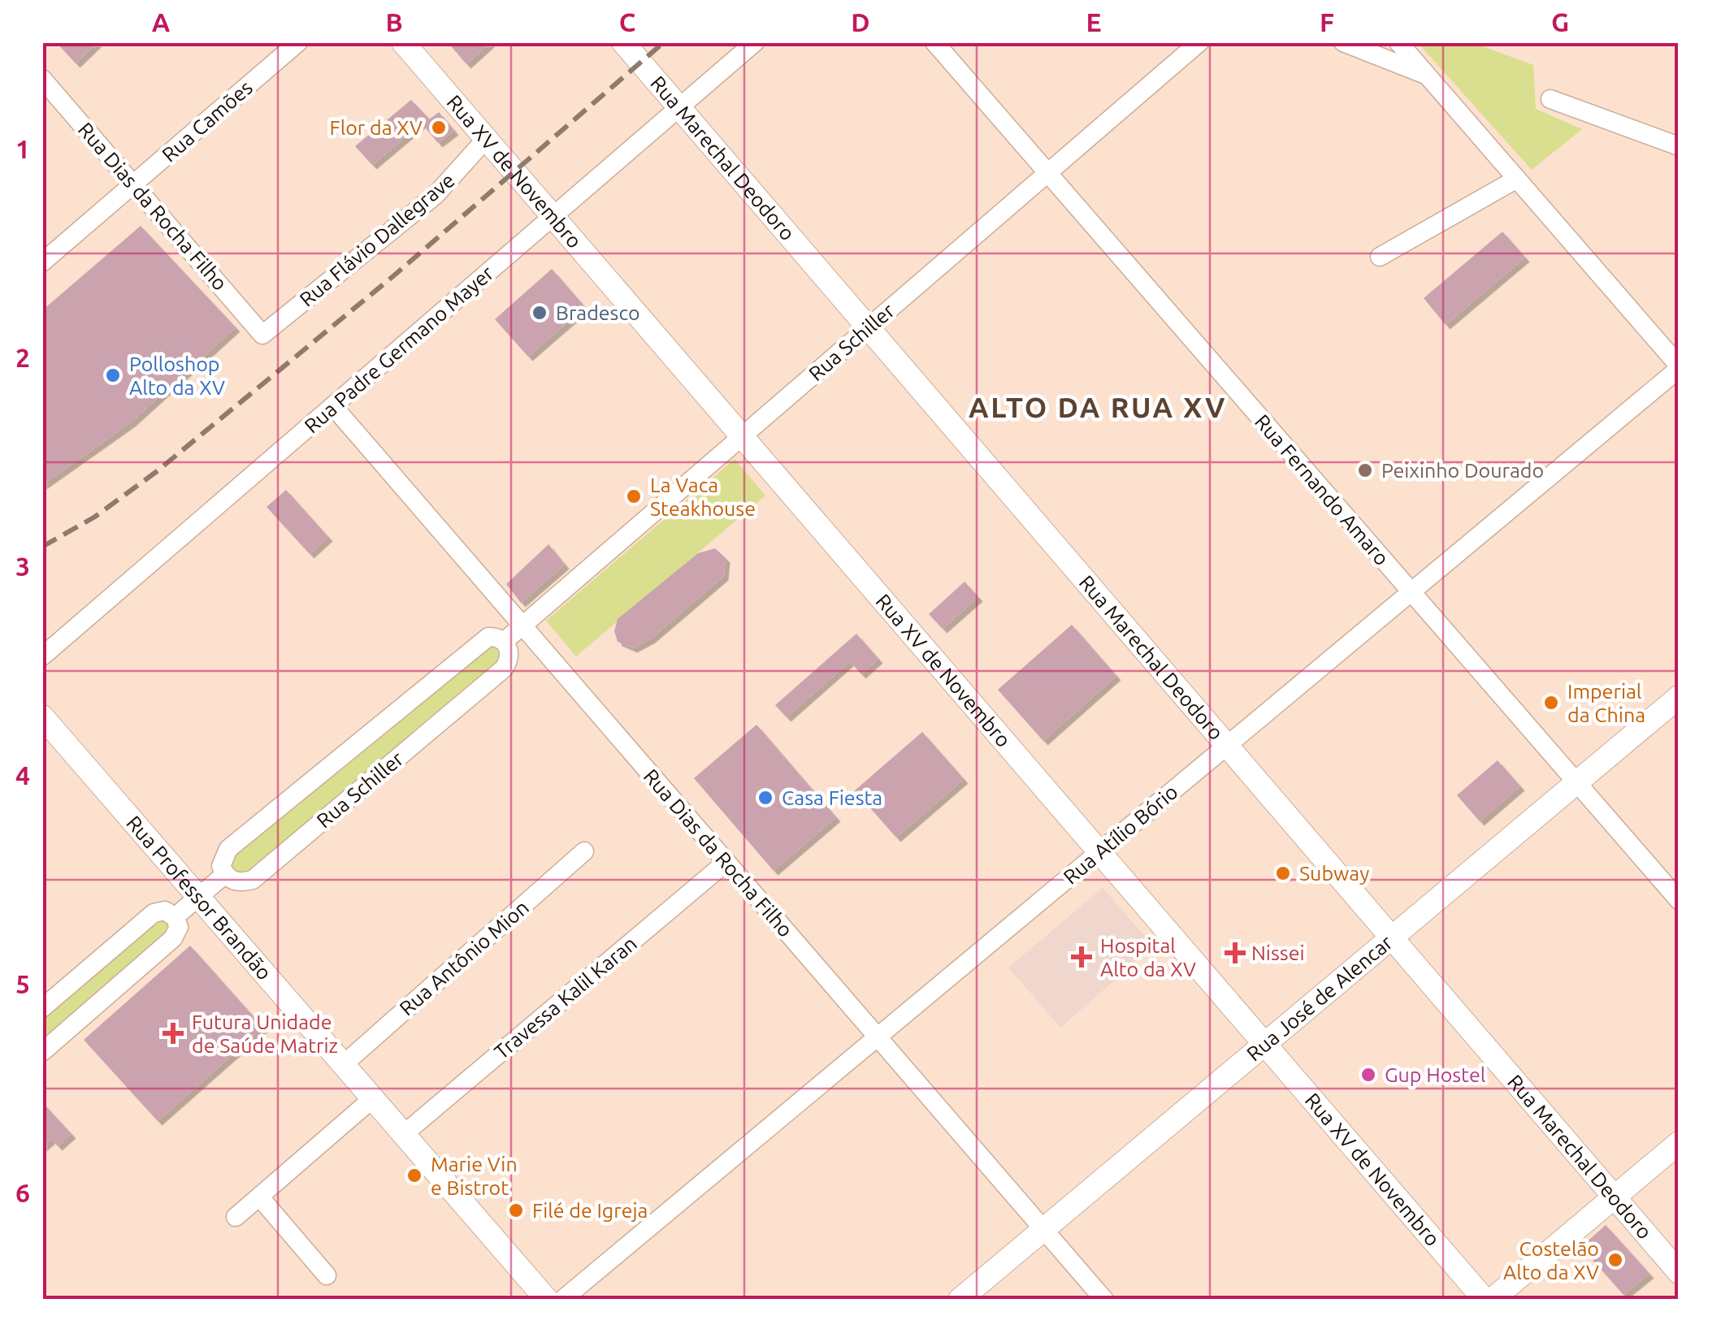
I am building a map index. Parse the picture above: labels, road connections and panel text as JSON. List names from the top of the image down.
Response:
{
  "streets": {
    "main road": [
      "Rua Marechal Deodoro",
      "Rua XV de Novembro",
      "Rua Professor Brandão",
      "Rua José de Alencar"
    ],
    "street": [
      "Rua Camões",
      "Rua Dias da Rocha Filho",
      "Rua Flávio Dallegrave",
      "Rua Schiller",
      "Rua Padre Germano Mayer",
      "Rua Fernando Amaro",
      "Rua Atílio Bório",
      "Rua Antônio Mion",
      "Travessa Kalil Karan"
    ]
  },
  "crossings": [
    ["Rua Camões", "Rua Dias da Rocha Filho"],
    ["Rua Marechal Deodoro", "Rua Schiller"],
    ["Rua Marechal Deodoro", "Rua Padre Germano Mayer"],
    ["Rua Marechal Deodoro", "Rua Atílio Bório"],
    ["Rua Marechal Deodoro", "Rua José de Alencar"],
    ["Rua XV de Novembro", "Rua Flávio Dallegrave"],
    ["Rua XV de Novembro", "Rua Schiller"],
    ["Rua XV de Novembro", "Rua Padre Germano Mayer"],
    ["Rua XV de Novembro", "Rua Atílio Bório"],
    ["Rua XV de Novembro", "Rua José de Alencar"],
    ["Rua Dias da Rocha Filho", "Rua Flávio Dallegrave"],
    ["Rua Dias da Rocha Filho", "Rua Schiller"],
    ["Rua Dias da Rocha Filho", "Rua Padre Germano Mayer"],
    ["Rua Dias da Rocha Filho", "Rua Atílio Bório"],
    ["Rua Dias da Rocha Filho", "Travessa Kalil Karan"],
    ["Rua Dias da Rocha Filho", "Rua José de Alencar"],
    ["Rua Schiller", "Rua Fernando Amaro"],
    ["Rua Schiller", "Rua Professor Brandão"],
    ["Rua Fernando Amaro", "Rua Atílio Bório"],
    ["Rua Fernando Amaro", "Rua José de Alencar"],
    ["Rua Professor Brandão", "Rua Antônio Mion"],
    ["Rua Professor Brandão", "Travessa Kalil Karan"]
  ],
  "districts": ["ALTO DA RUA XV"],
  "places": {
    "other": [
      "Flor da XV",
      "Bradesco",
      "Polloshop Alto da XV",
      "Peixinho Dourado",
      "La Vaca Steakhouse",
      "Imperial da China",
      "Casa Fiesta",
      "Subway",
      "Gup Hostel",
      "Marie Vin e Bistrot",
      "Filé de Igreja",
      "Costelão Alto da XV"
    ],
    "health": ["Nissei", "Hospital Alto da XV", "Futura Unidade de Saúde Matriz"]
  },
  "grid": {
    "columns": [
      "A",
      "B",
      "C",
      "D",
      "E",
      "F",
      "G"
    ],
    "rows": [
      "1",
      "2",
      "3",
      "4",
      "5",
      "6"
    ]
  }
}
